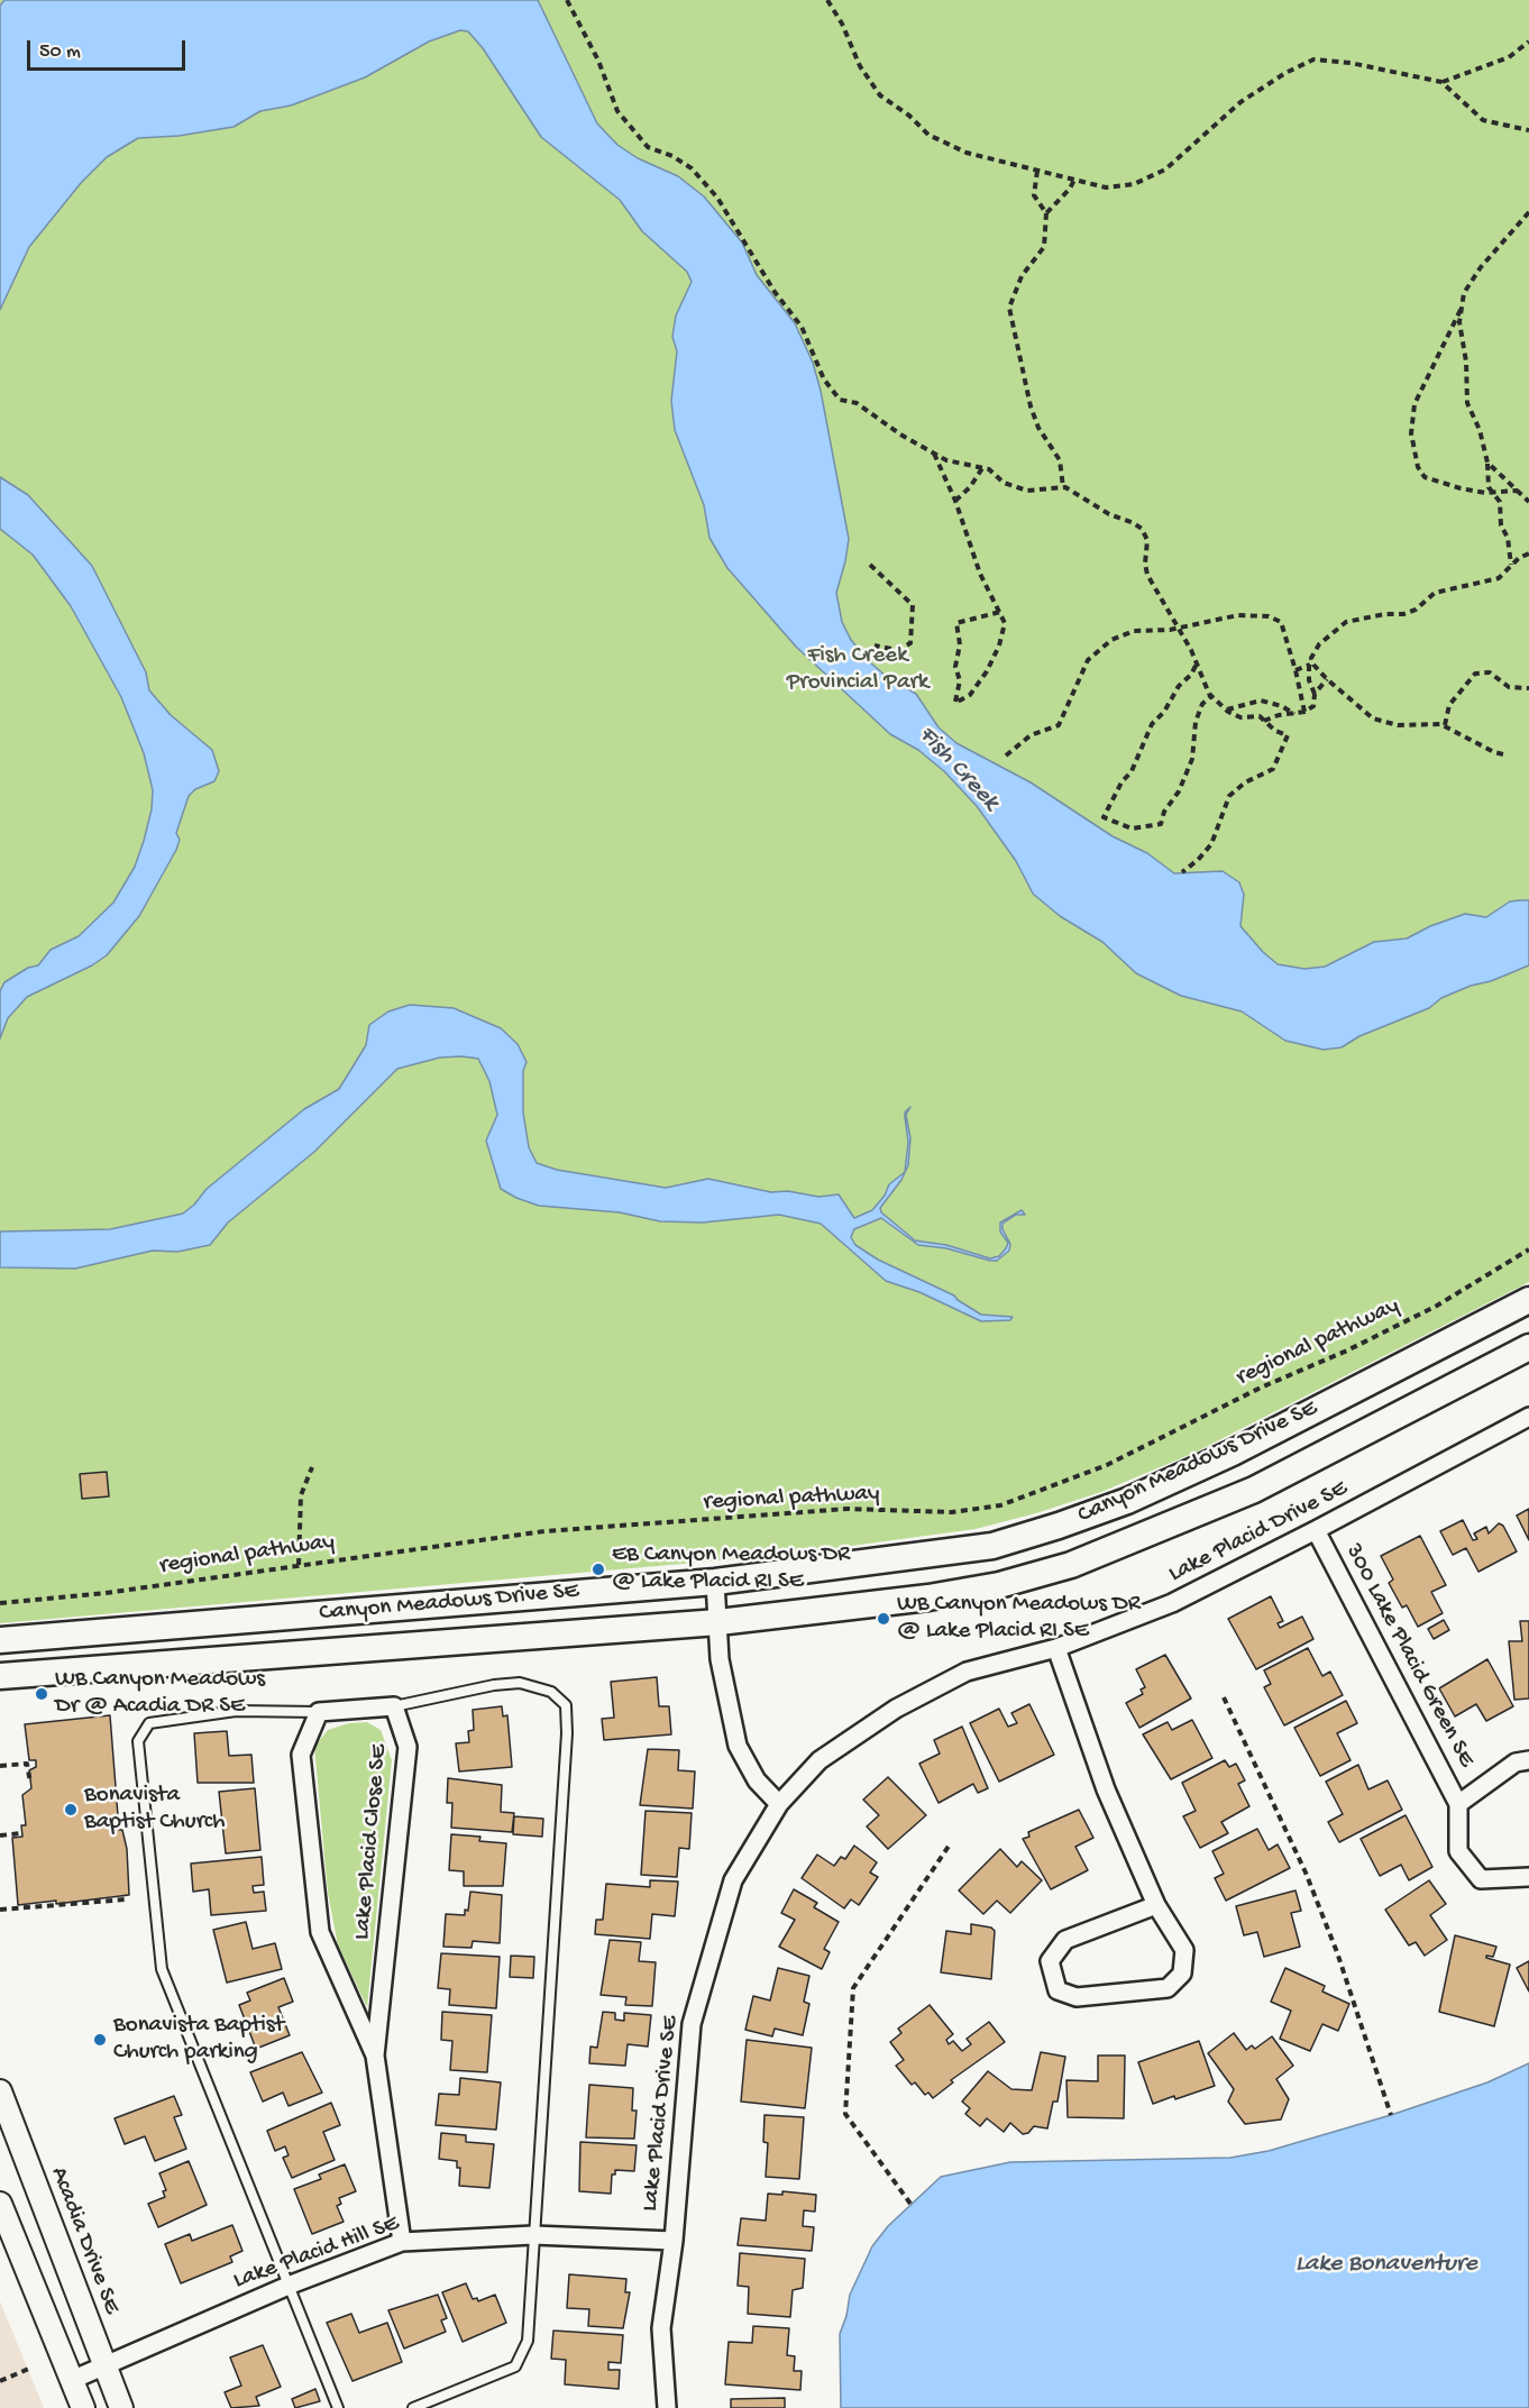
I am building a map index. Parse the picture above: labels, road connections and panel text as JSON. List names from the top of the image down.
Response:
{
  "streets": {
    "main road": ["Canyon Meadows Drive SE"],
    "street": [
      "Lake Placid Drive SE",
      "300 Lake Placid Green SE",
      "Lake Placid Close SE",
      "Acadia Drive SE",
      "Lake Placid Hill SE"
    ],
    "path": ["regional pathway"]
  },
  "crossings": [
    ["Lake Placid Drive SE", "300 Lake Placid Green SE"],
    ["Lake Placid Drive SE", "Lake Placid Hill SE"],
    ["Lake Placid Close SE", "Lake Placid Hill SE"],
    ["Acadia Drive SE", "Lake Placid Hill SE"]
  ],
  "water": ["Fish Creek", "Lake Bonaventure"],
  "parks": ["Fish Creek Provincial Park"],
  "places": [
    "EB Canyon Meadows DR @ Lake Placid RI SE",
    "WB Canyon Meadows DR @ Lake Placid RI SE",
    "WB Canyon Meadows Dr @ Acadia DR SE",
    "Bonavista Baptist Church",
    "Bonavista Baptist Church parking"
  ],
  "scale_bar": "50 m"
}
